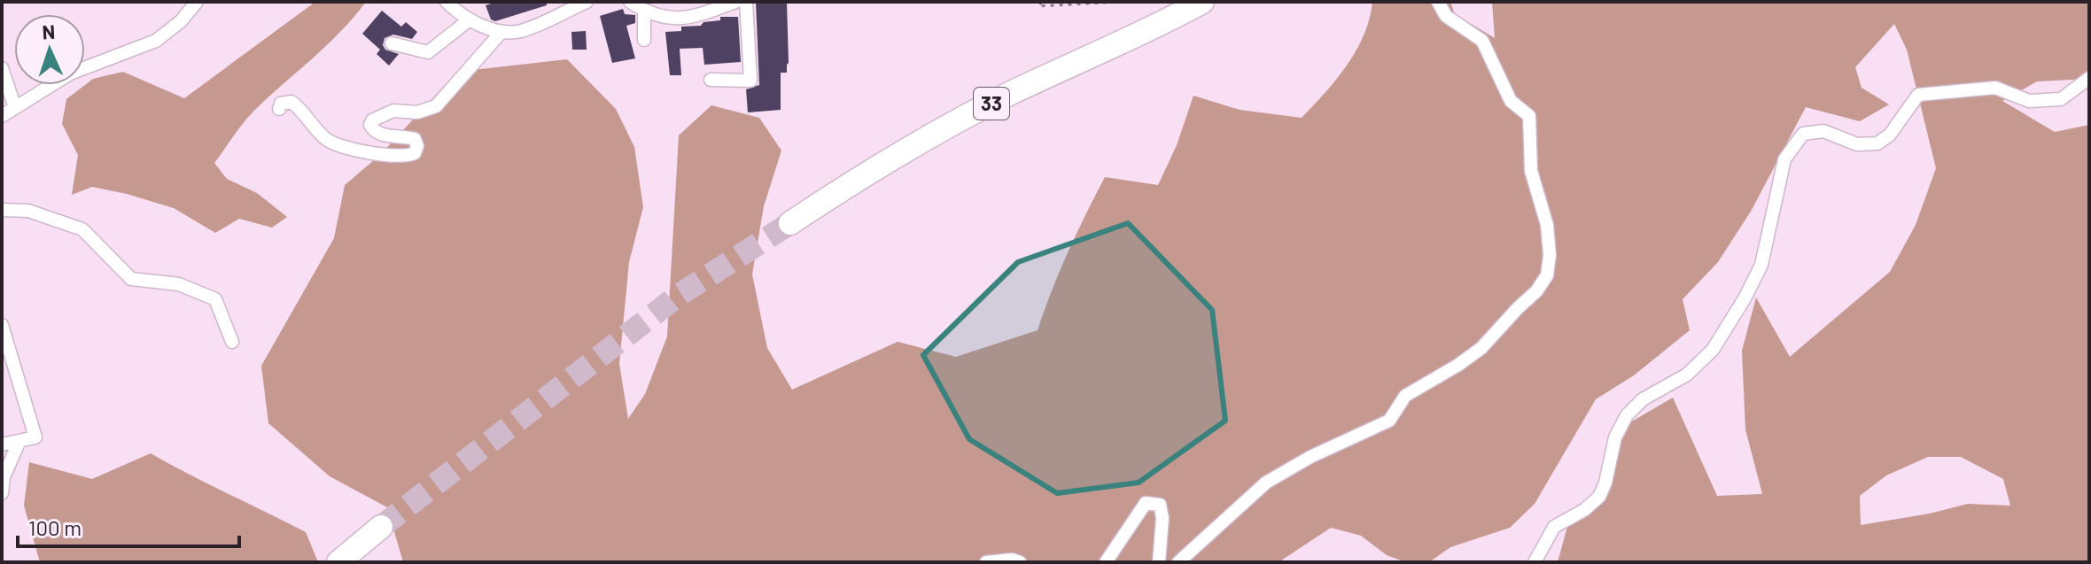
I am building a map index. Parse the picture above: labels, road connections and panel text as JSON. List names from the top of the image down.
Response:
{
  "streets": {
    "highway": ["33"]
  },
  "scale_bar": "100 m",
  "north": "top"
}
